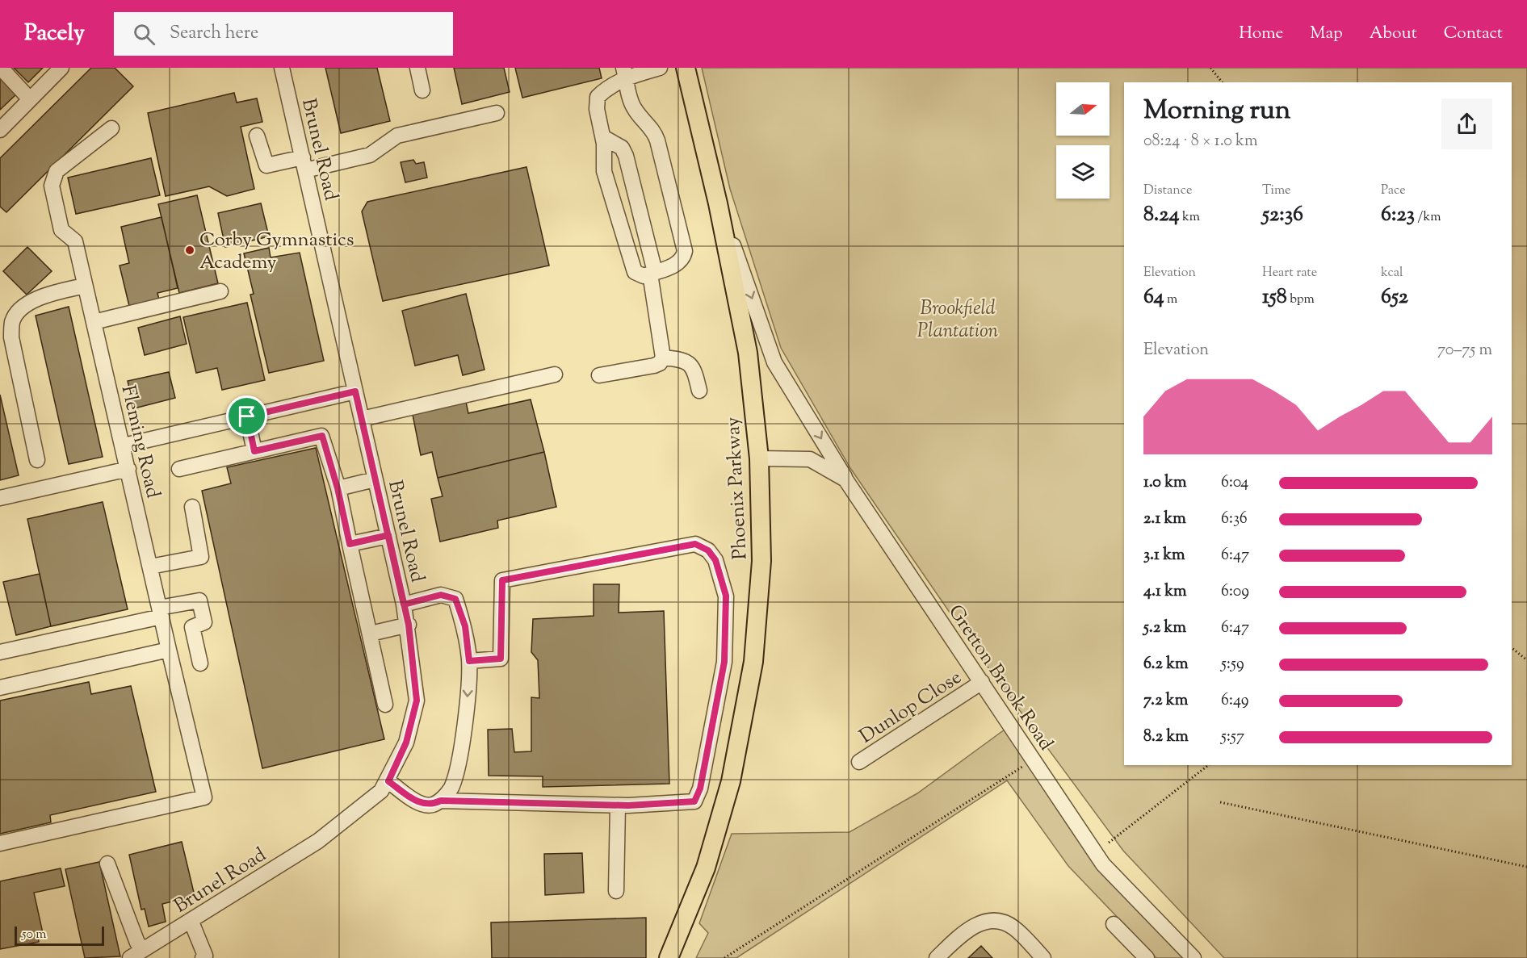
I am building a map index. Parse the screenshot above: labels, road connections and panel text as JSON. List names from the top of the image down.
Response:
{
  "streets": {
    "main road": ["Phoenix Parkway"],
    "street": [
      "Brunel Road",
      "Fleming Road",
      "Gretton Brook Road",
      "Dunlop Close"
    ]
  },
  "crossings": [
    ["Phoenix Parkway", "Gretton Brook Road"],
    ["Gretton Brook Road", "Dunlop Close"]
  ],
  "parks": ["Brookfield Plantation"],
  "places": ["Corby Gymnastics Academy"],
  "scale_bar": "50 m",
  "north": "right",
  "page": {
    "header": "Pacely",
    "search": "Search here",
    "nav": [
      "Home",
      "Map",
      "About",
      "Contact"
    ],
    "heading": ["Morning run", "08:24 · 8 × 1.0 km"],
    "stats": [
      ["Distance", "8.24 km"],
      ["Time", "52:36"],
      ["Pace", "6:23 /km"],
      ["Elevation", "64 m"],
      ["Heart rate", "158 bpm"],
      ["kcal", "652"]
    ],
    "chart": ["Elevation", "70–75 m"],
    "list": [
      {
        "name": "1.0 km",
        "note": "6:04"
      },
      {
        "name": "2.1 km",
        "note": "6:36"
      },
      {
        "name": "3.1 km",
        "note": "6:47"
      },
      {
        "name": "4.1 km",
        "note": "6:09"
      },
      {
        "name": "5.2 km",
        "note": "6:47"
      },
      {
        "name": "6.2 km",
        "note": "5:59"
      },
      {
        "name": "7.2 km",
        "note": "6:49"
      },
      {
        "name": "8.2 km",
        "note": "5:57"
      }
    ],
    "scale": "50 m"
  }
}
